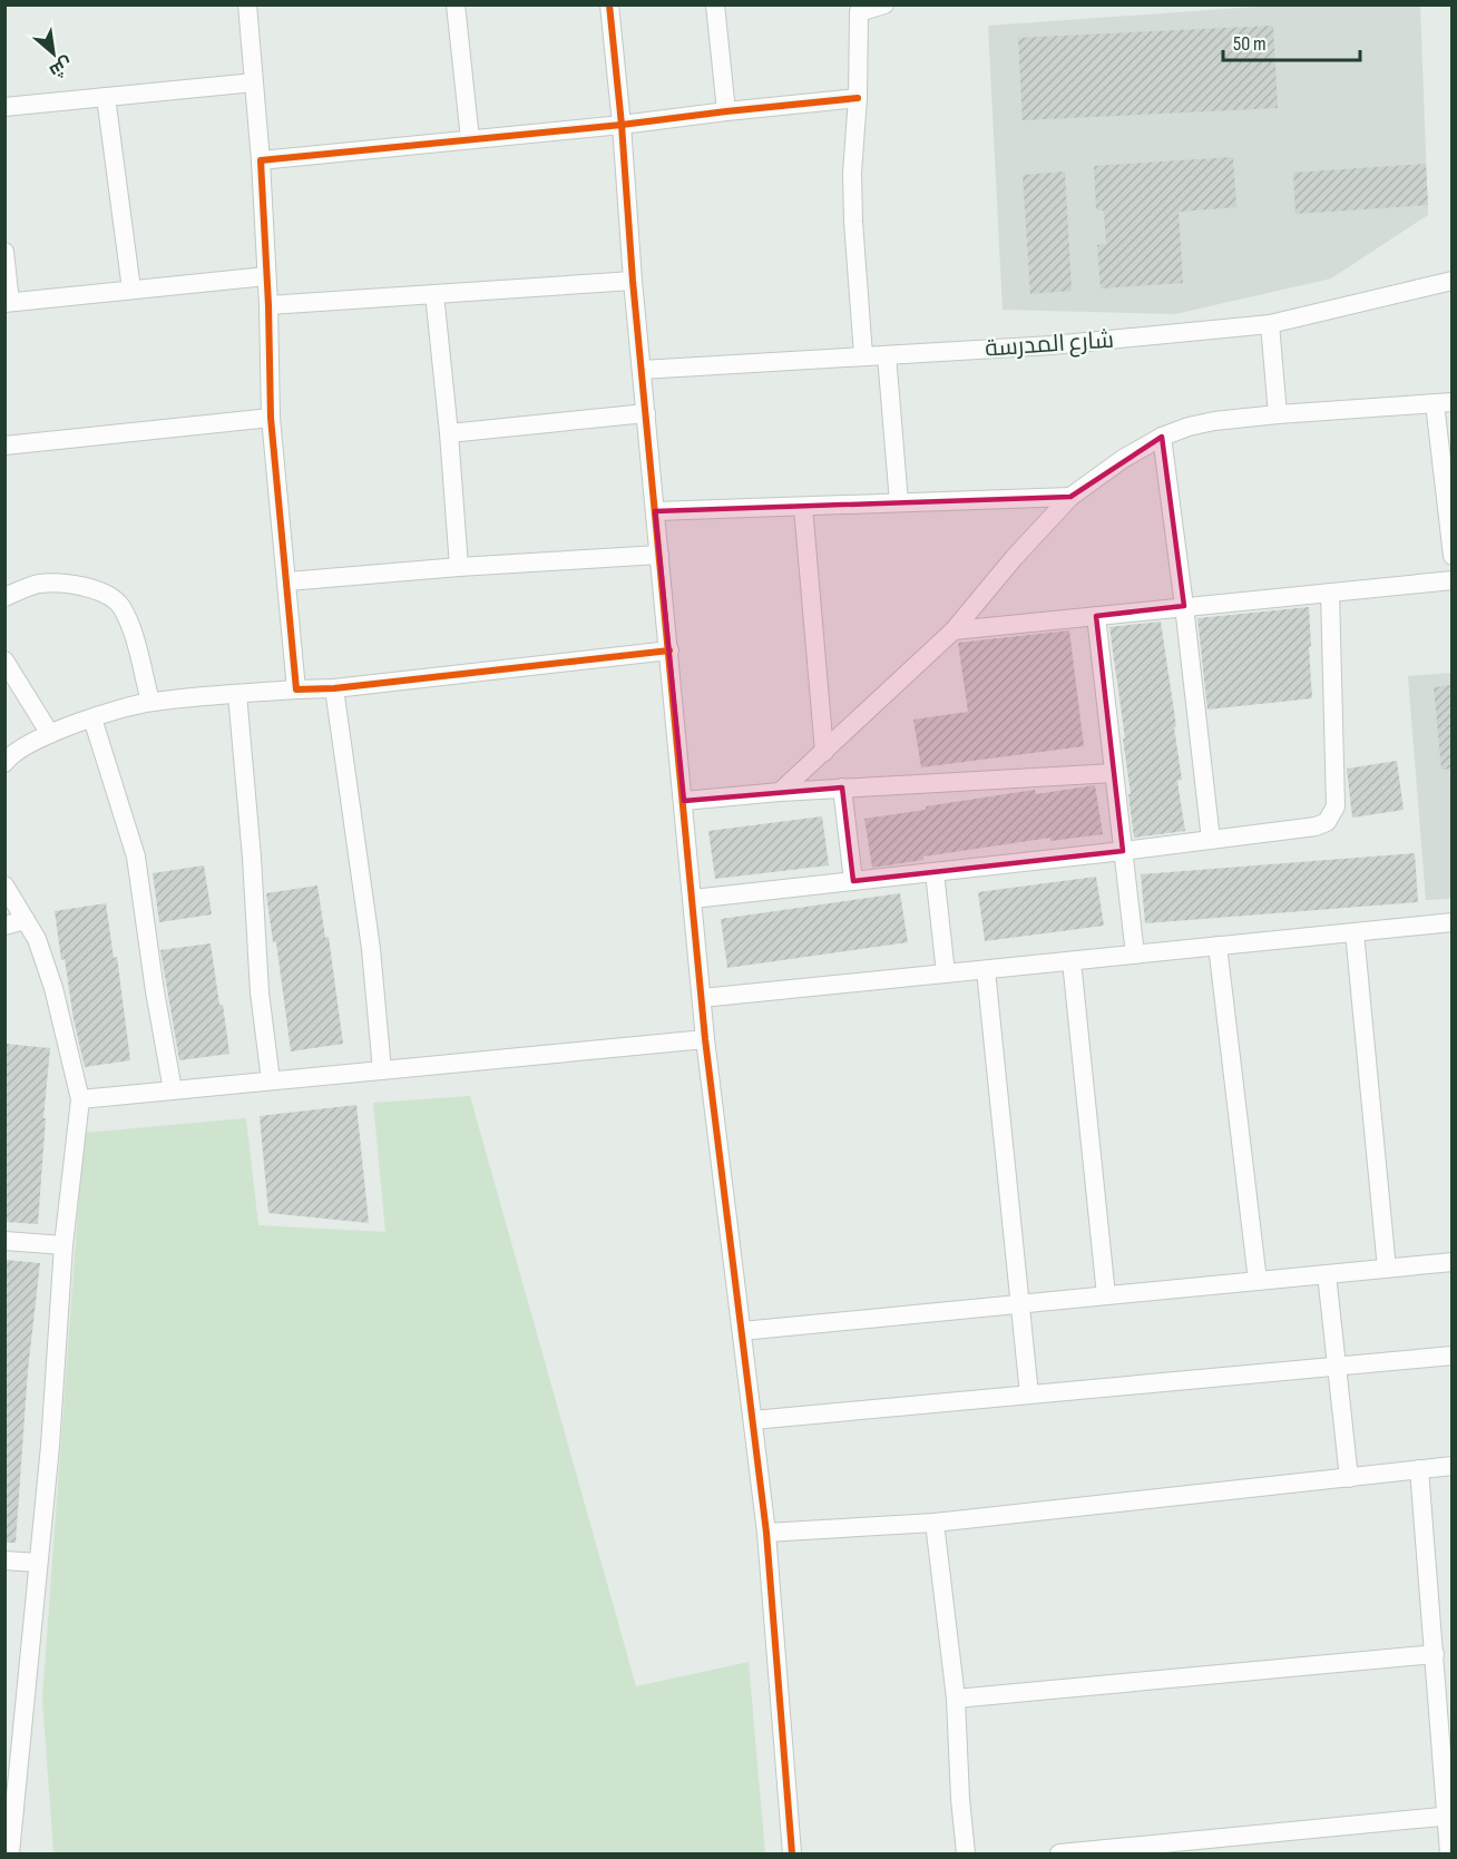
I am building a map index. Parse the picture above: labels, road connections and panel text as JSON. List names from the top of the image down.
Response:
{
  "streets": {
    "street": ["شارع المدرسة"]
  },
  "scale_bar": "50 m",
  "north": "bottom right"
}
